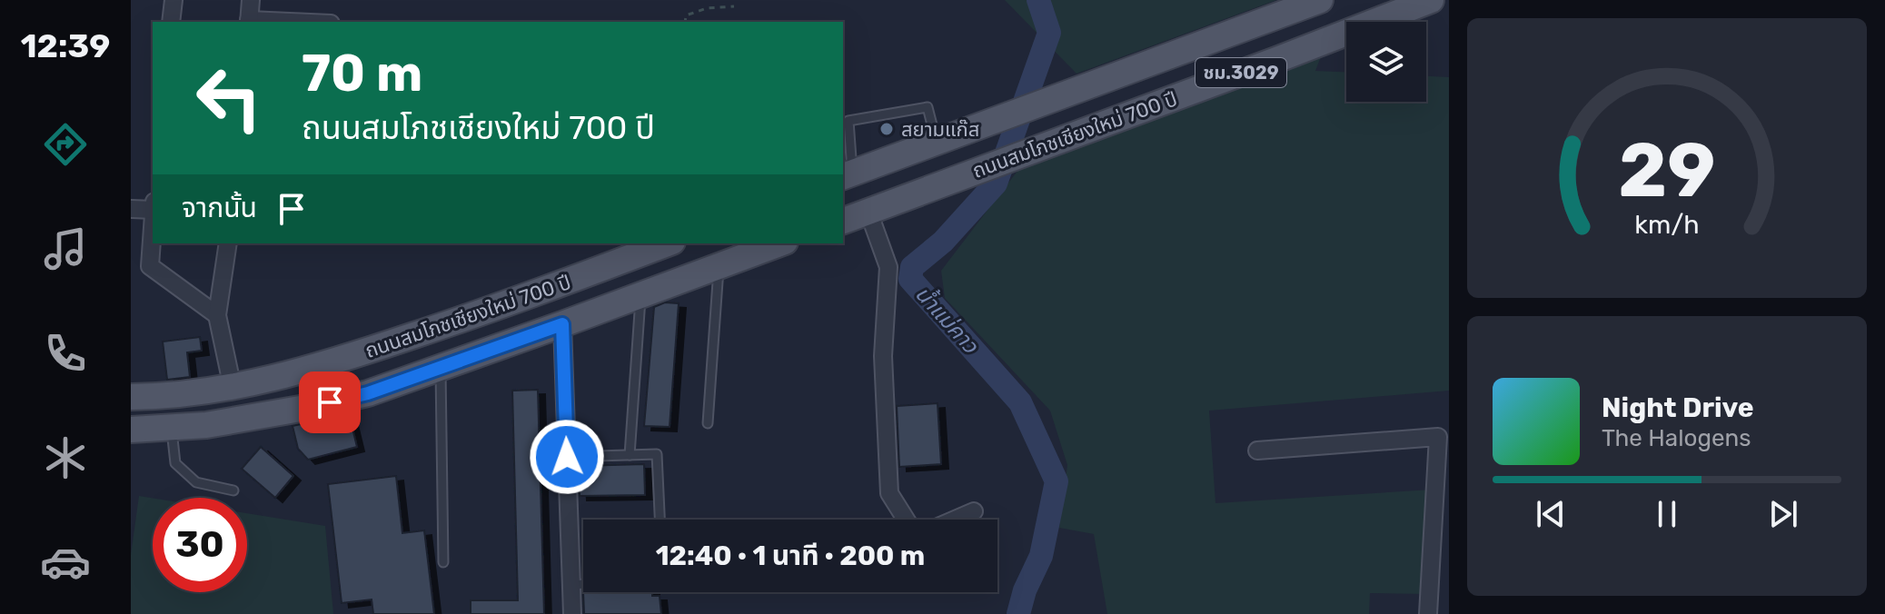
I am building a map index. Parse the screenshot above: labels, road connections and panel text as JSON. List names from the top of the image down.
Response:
{
  "streets": {
    "main road": ["ชม.3029", "ถนนสมโภชเชียงใหม่ 700 ปี"]
  },
  "water": ["น้ำแม่คาว"],
  "places": ["สยามแก๊ส"],
  "page": {
    "tabs": "12:39",
    "turn": ["70 m", "ถนนสมโภชเชียงใหม่ 700 ปี"],
    "then": "จากนั้น",
    "song": ["Night Drive", "The Halogens"],
    "limit": "30",
    "trip": "12:40 · 1 นาที · 200 m",
    "gauge": ["29", "km/h"]
  }
}
